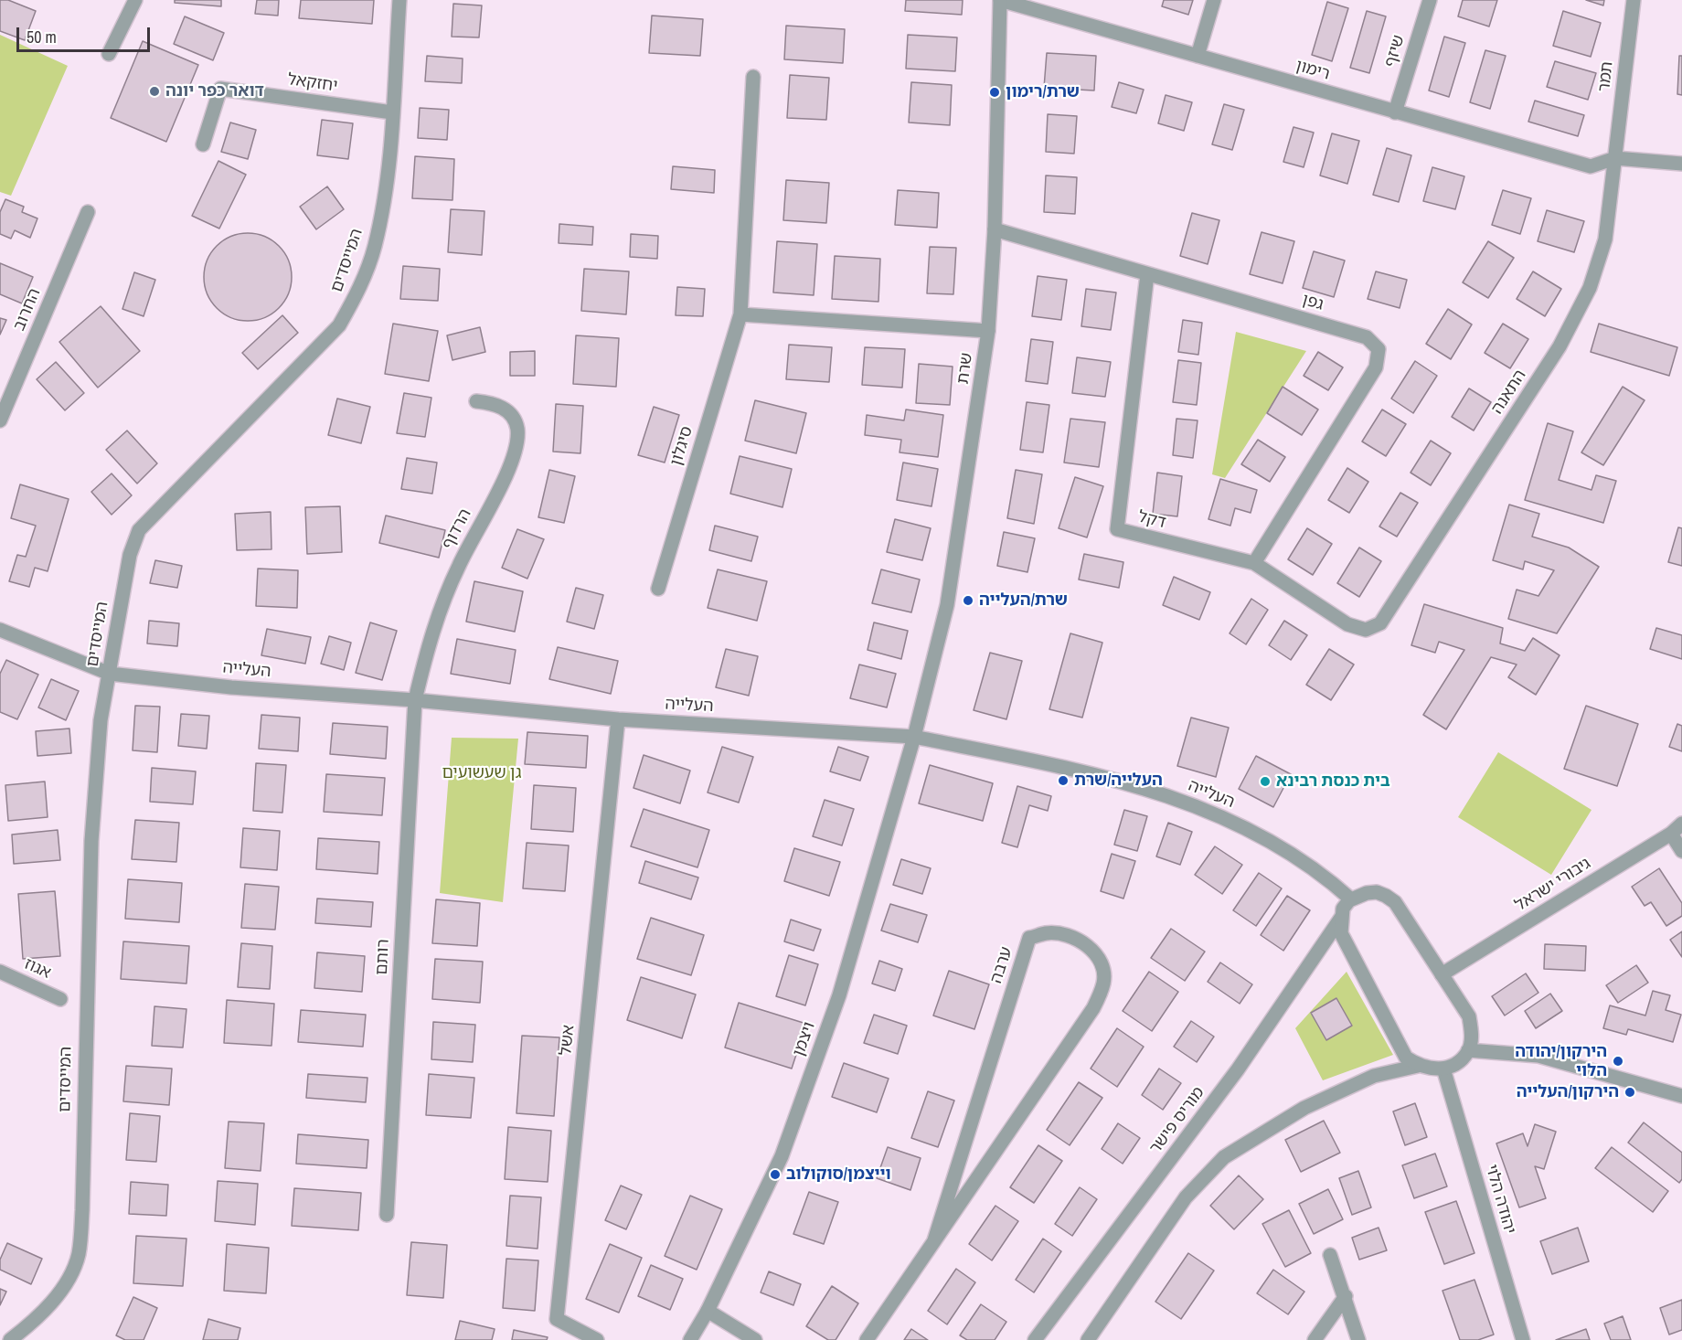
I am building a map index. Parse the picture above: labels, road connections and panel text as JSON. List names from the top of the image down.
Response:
{
  "streets": {
    "street": [
      "שיזף",
      "רימון",
      "תמר",
      "יחזקאל",
      "המייסדים",
      "גפן",
      "החרוב",
      "שרת",
      "התאנה",
      "סיגלון",
      "דקל",
      "הרדוף",
      "העלייה",
      "גיבורי ישראל",
      "רותם",
      "ערבה",
      "אגוז",
      "ויצמן",
      "אשל",
      "מוריס פישר",
      "יהודה הלוי"
    ]
  },
  "crossings": [
    ["שיזף", "רימון"],
    ["רימון", "תמר"],
    ["רימון", "שרת"],
    ["רימון", "התאנה"],
    ["תמר", "התאנה"],
    ["יחזקאל", "המייסדים"],
    ["המייסדים", "העלייה"],
    ["גפן", "שרת"],
    ["גפן", "דקל"],
    ["שרת", "העלייה"],
    ["שרת", "ויצמן"],
    ["התאנה", "דקל"],
    ["הרדוף", "העלייה"],
    ["הרדוף", "רותם"],
    ["העלייה", "רותם"],
    ["העלייה", "ויצמן"],
    ["העלייה", "אשל"],
    ["העלייה", "מוריס פישר"]
  ],
  "parks": ["גן שעשועים"],
  "places": [
    "דואר כפר יונה",
    "שרת/רימון",
    "שרת/העלייה",
    "העלייה/שרת",
    "בית כנסת רבינא",
    "הירקון/יהודה הלוי",
    "הירקון/העלייה",
    "וייצמן/סוקולוב"
  ],
  "scale_bar": "50 m"
}
